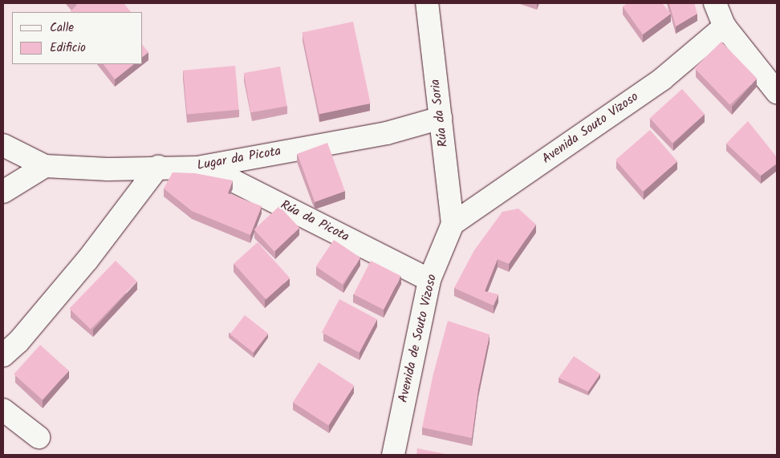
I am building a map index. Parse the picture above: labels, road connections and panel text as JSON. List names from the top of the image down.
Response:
{
  "streets": {
    "street": [
      "Rúa da Soria",
      "Avenida Souto Vizoso",
      "Lugar da Picota",
      "Rúa da Picota",
      "Avenida de Souto Vizoso"
    ]
  },
  "crossings": [
    ["Rúa da Soria", "Avenida Souto Vizoso"],
    ["Rúa da Soria", "Lugar da Picota"],
    ["Rúa da Soria", "Avenida de Souto Vizoso"],
    ["Avenida Souto Vizoso", "Avenida de Souto Vizoso"],
    ["Lugar da Picota", "Rúa da Picota"],
    ["Rúa da Picota", "Avenida de Souto Vizoso"]
  ],
  "legend": ["Calle", "Edificio"]
}
